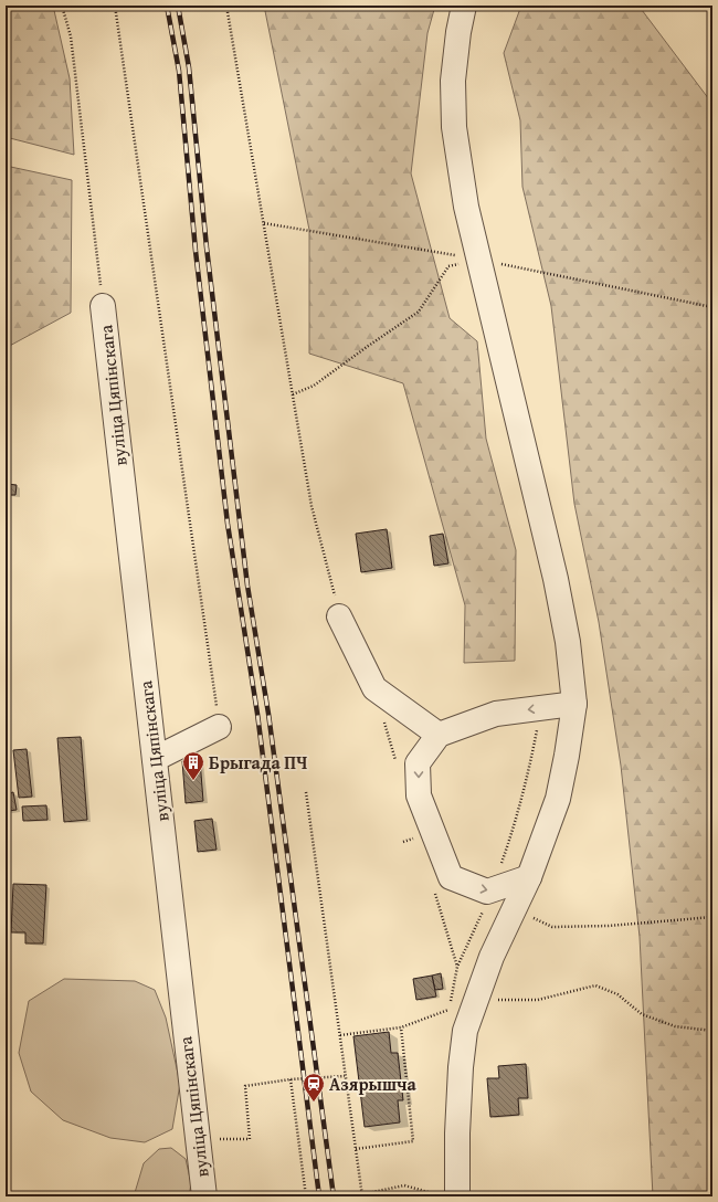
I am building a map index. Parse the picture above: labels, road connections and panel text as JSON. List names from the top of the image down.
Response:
{
  "streets": {
    "street": ["вуліца Цяпінскага"]
  },
  "places": {
    "building": ["Брыгада ПЧ"],
    "station": ["Азярышча"]
  }
}
